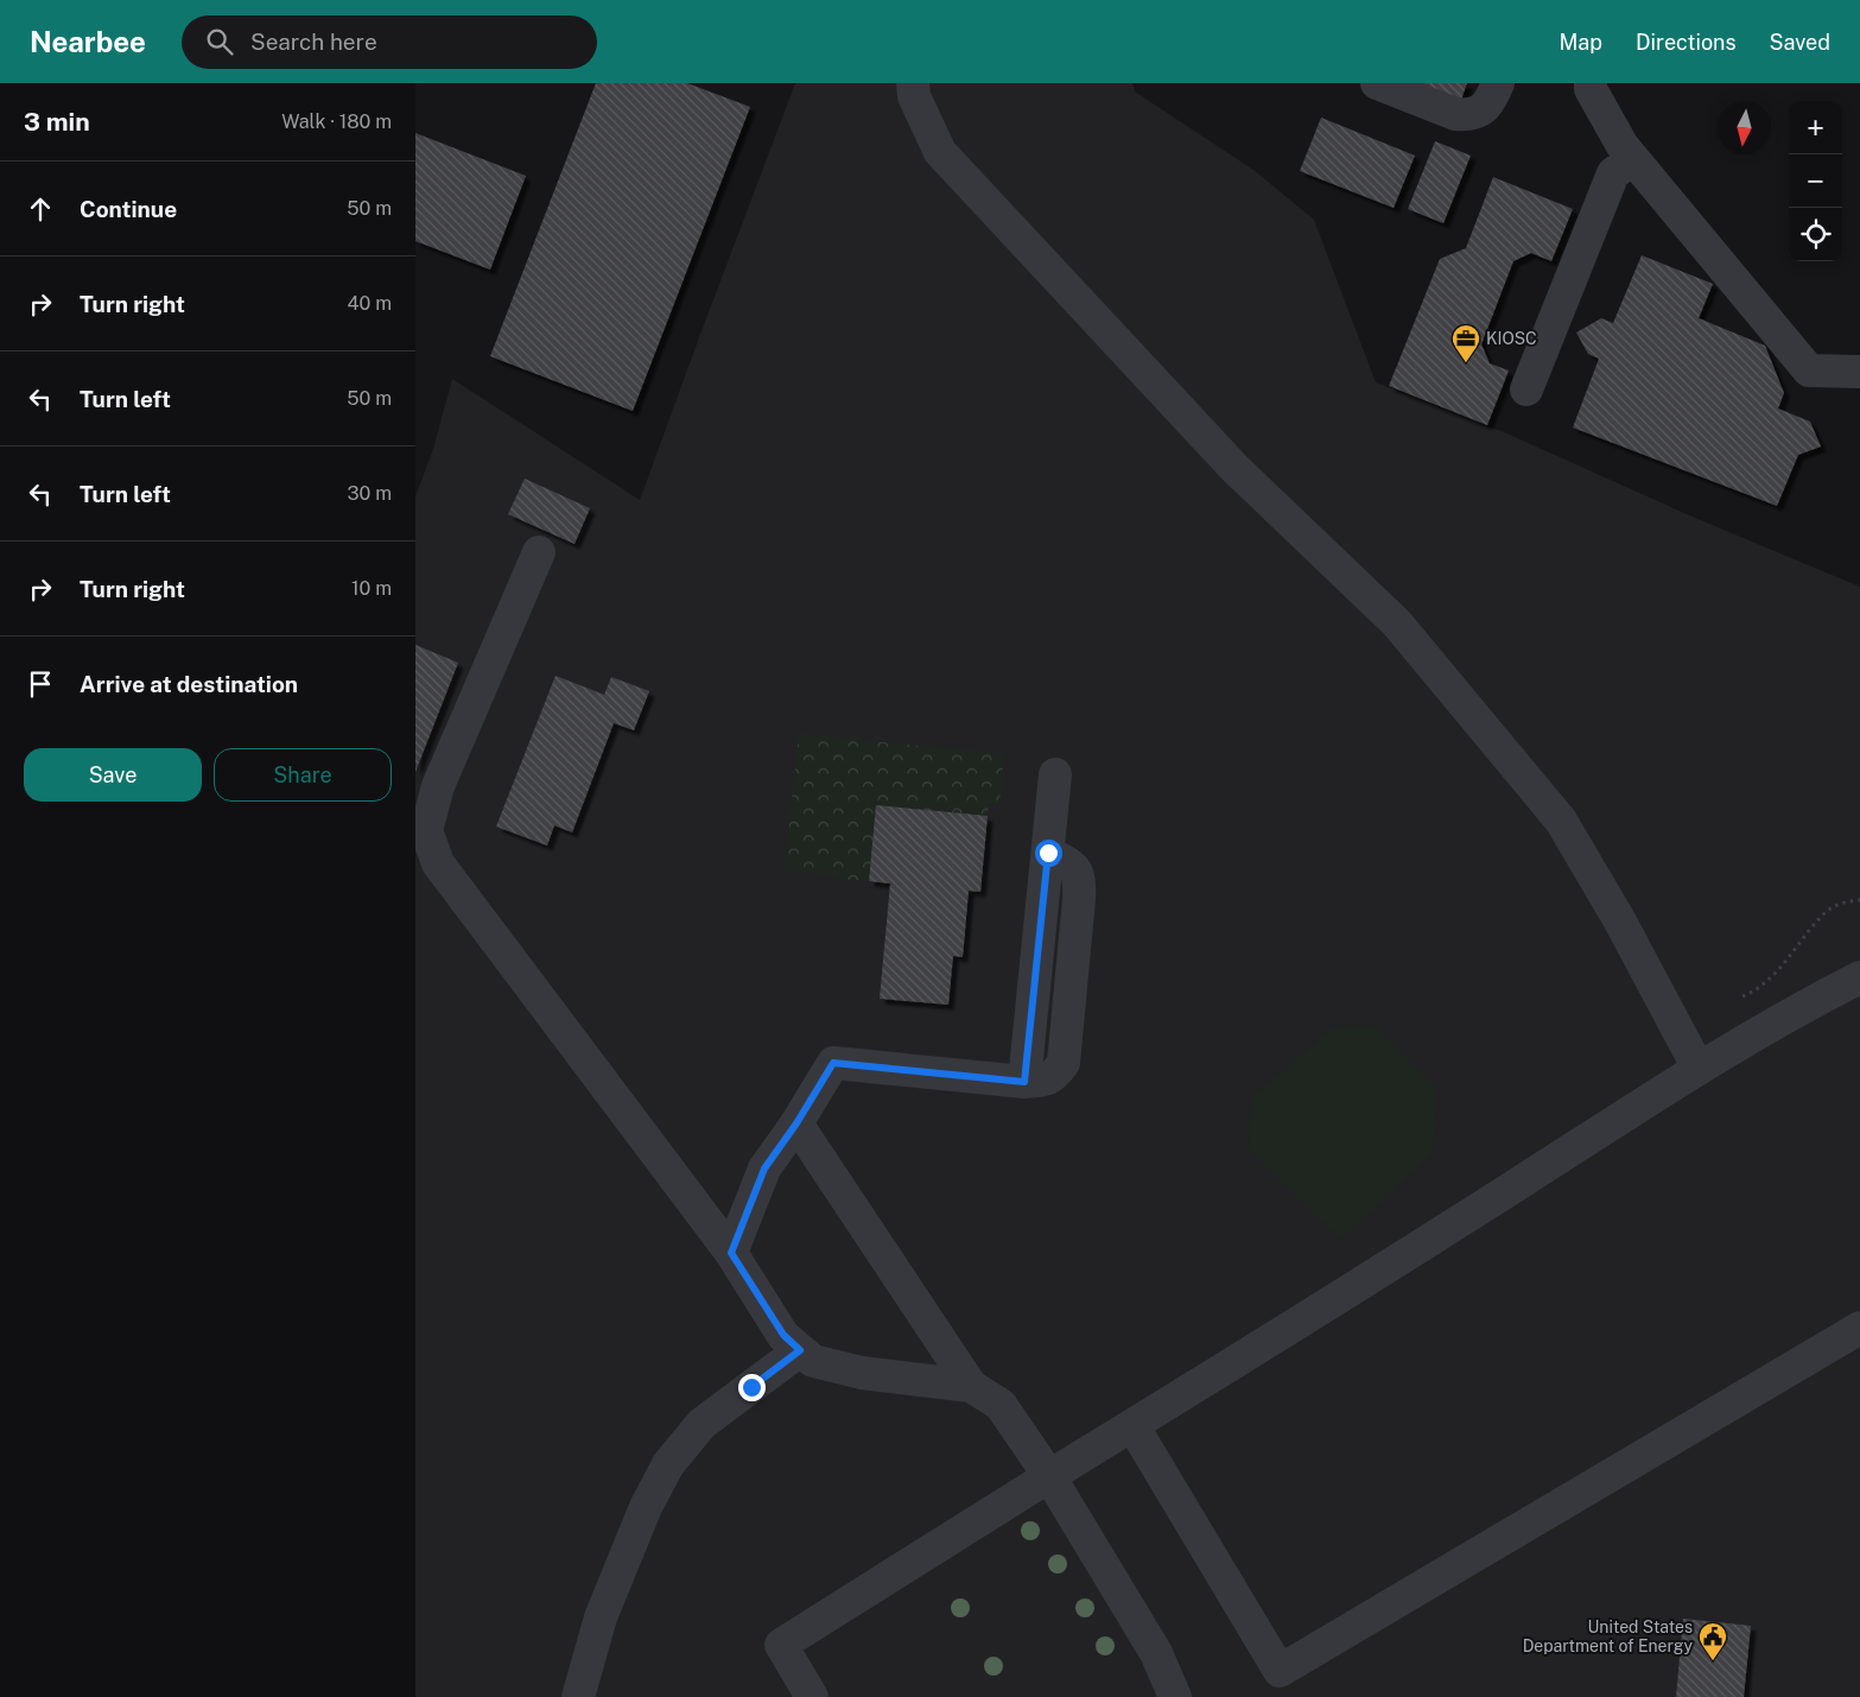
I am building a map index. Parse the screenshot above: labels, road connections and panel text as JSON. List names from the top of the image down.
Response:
{
  "places": {
    "office": ["KIOSC"],
    "public building": ["United States Department of Energy"]
  },
  "north": "bottom",
  "page": {
    "header": "Nearbee",
    "search": "Search here",
    "nav": ["Map", "Directions", "Saved"],
    "heading": ["3 min", "Walk · 180 m"],
    "map_buttons": ["+", "−"],
    "list": [
      ["Continue", "50 m"],
      ["Turn right", "40 m"],
      ["Turn left", "50 m"],
      ["Turn left", "30 m"],
      ["Turn right", "10 m"],
      "Arrive at destination"
    ],
    "buttons": ["Save", "Share"]
  }
}
